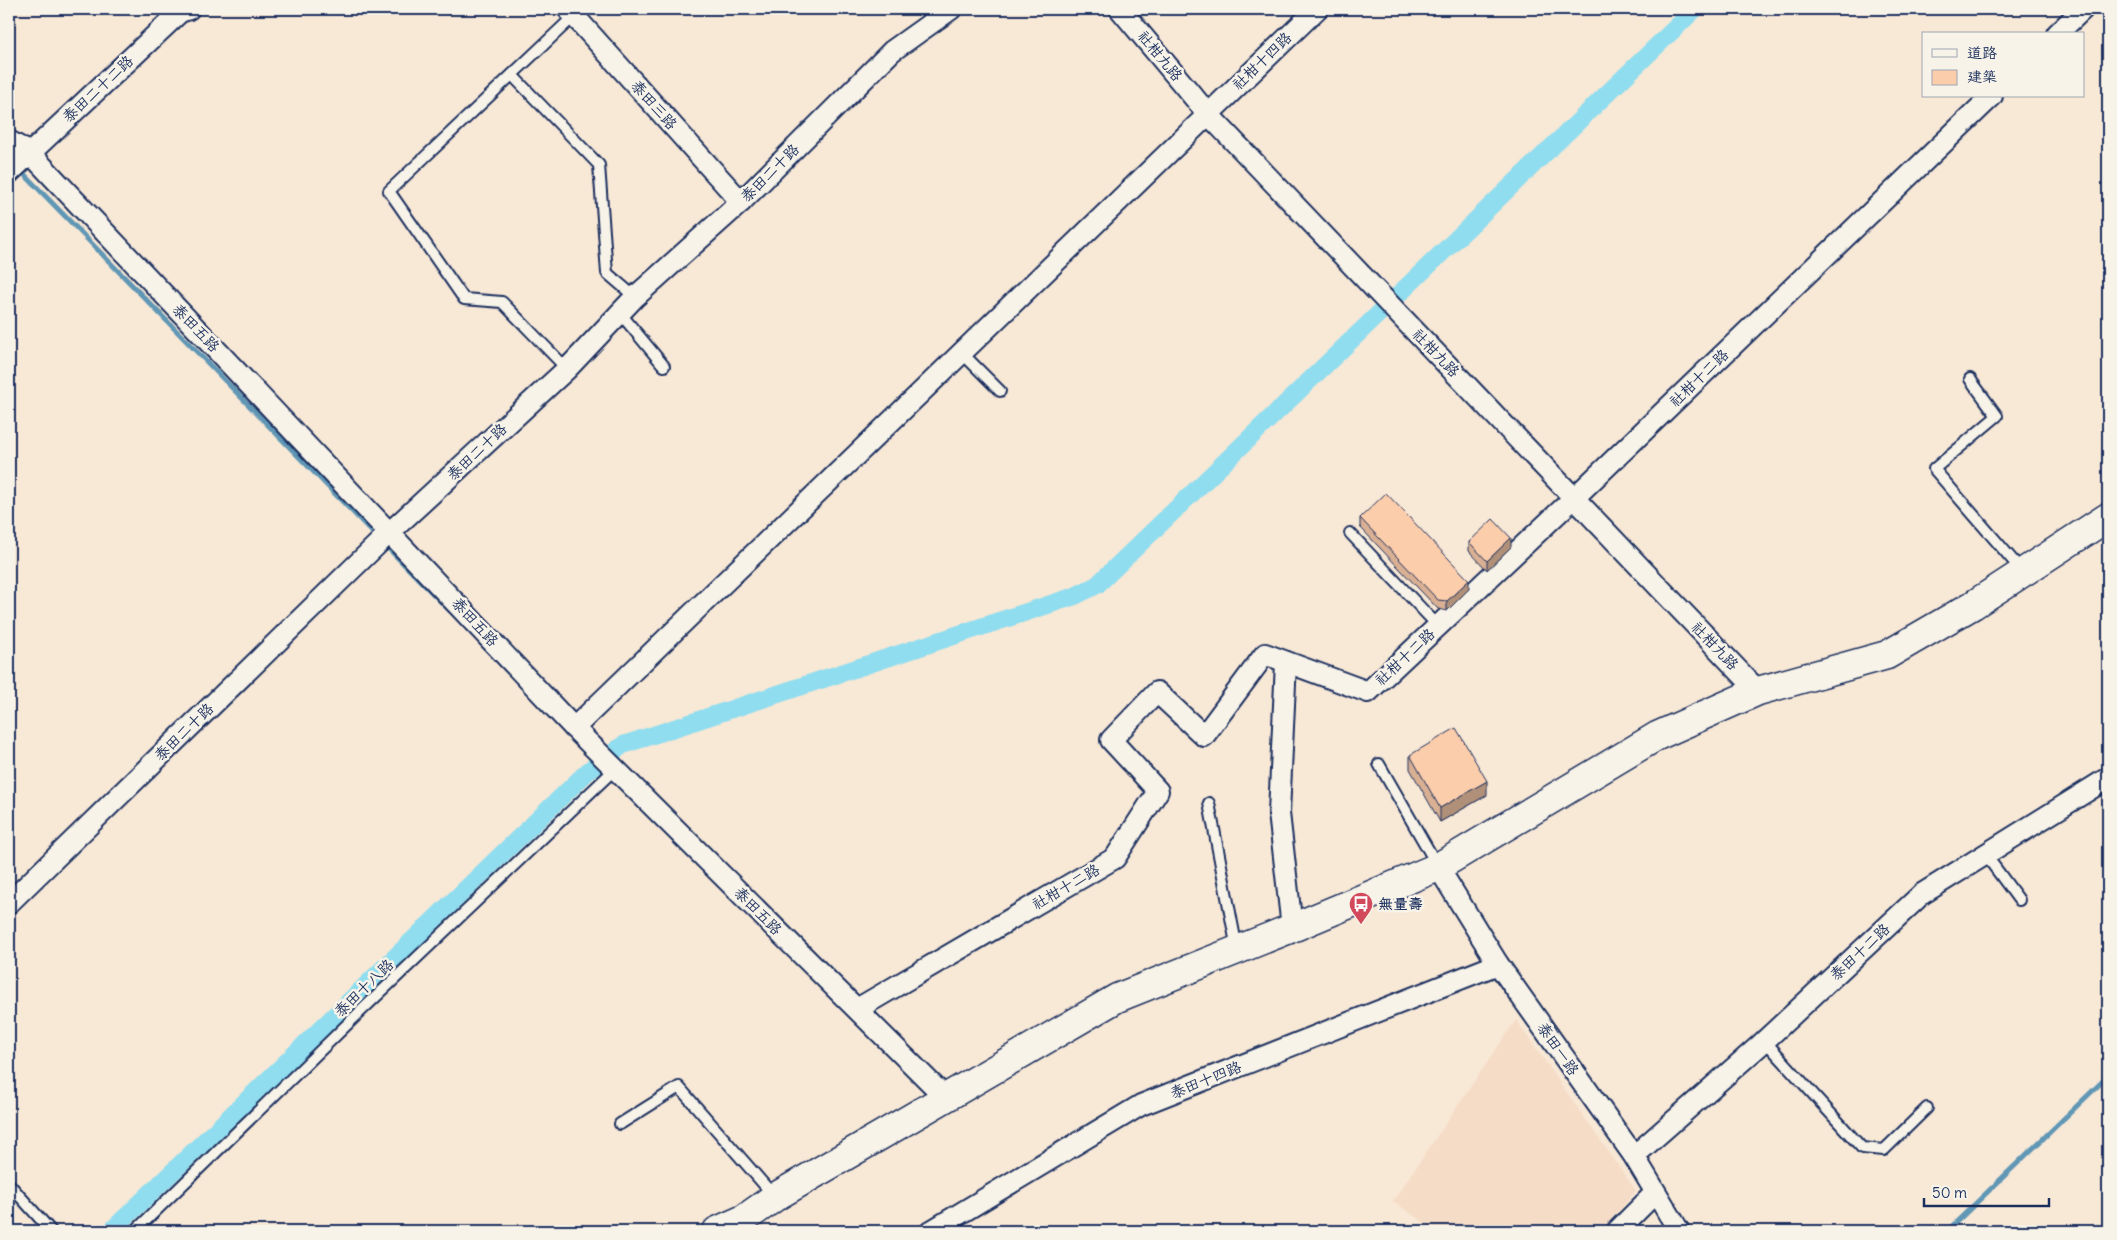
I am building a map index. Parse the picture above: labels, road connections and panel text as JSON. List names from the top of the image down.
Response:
{
  "streets": {
    "street": [
      "社柑九路",
      "社柑十四路",
      "泰田二十二路",
      "泰田三路",
      "泰田二十路",
      "泰田五路",
      "社柑十二路",
      "泰田十二路",
      "泰田一路",
      "泰田十四路"
    ],
    "lane": ["泰田十八路"]
  },
  "crossings": [
    ["社柑九路", "社柑十四路"],
    ["社柑九路", "社柑十二路"],
    ["社柑十四路", "泰田五路"],
    ["泰田二十二路", "泰田五路"],
    ["泰田三路", "泰田二十路"],
    ["泰田二十路", "泰田五路"],
    ["泰田五路", "社柑十二路"],
    ["泰田五路", "泰田十八路"],
    ["泰田十二路", "泰田一路"],
    ["泰田一路", "泰田十四路"]
  ],
  "places": {
    "bus stop": ["無量壽"]
  },
  "legend": ["道路", "建築"],
  "scale_bar": "50 m"
}
